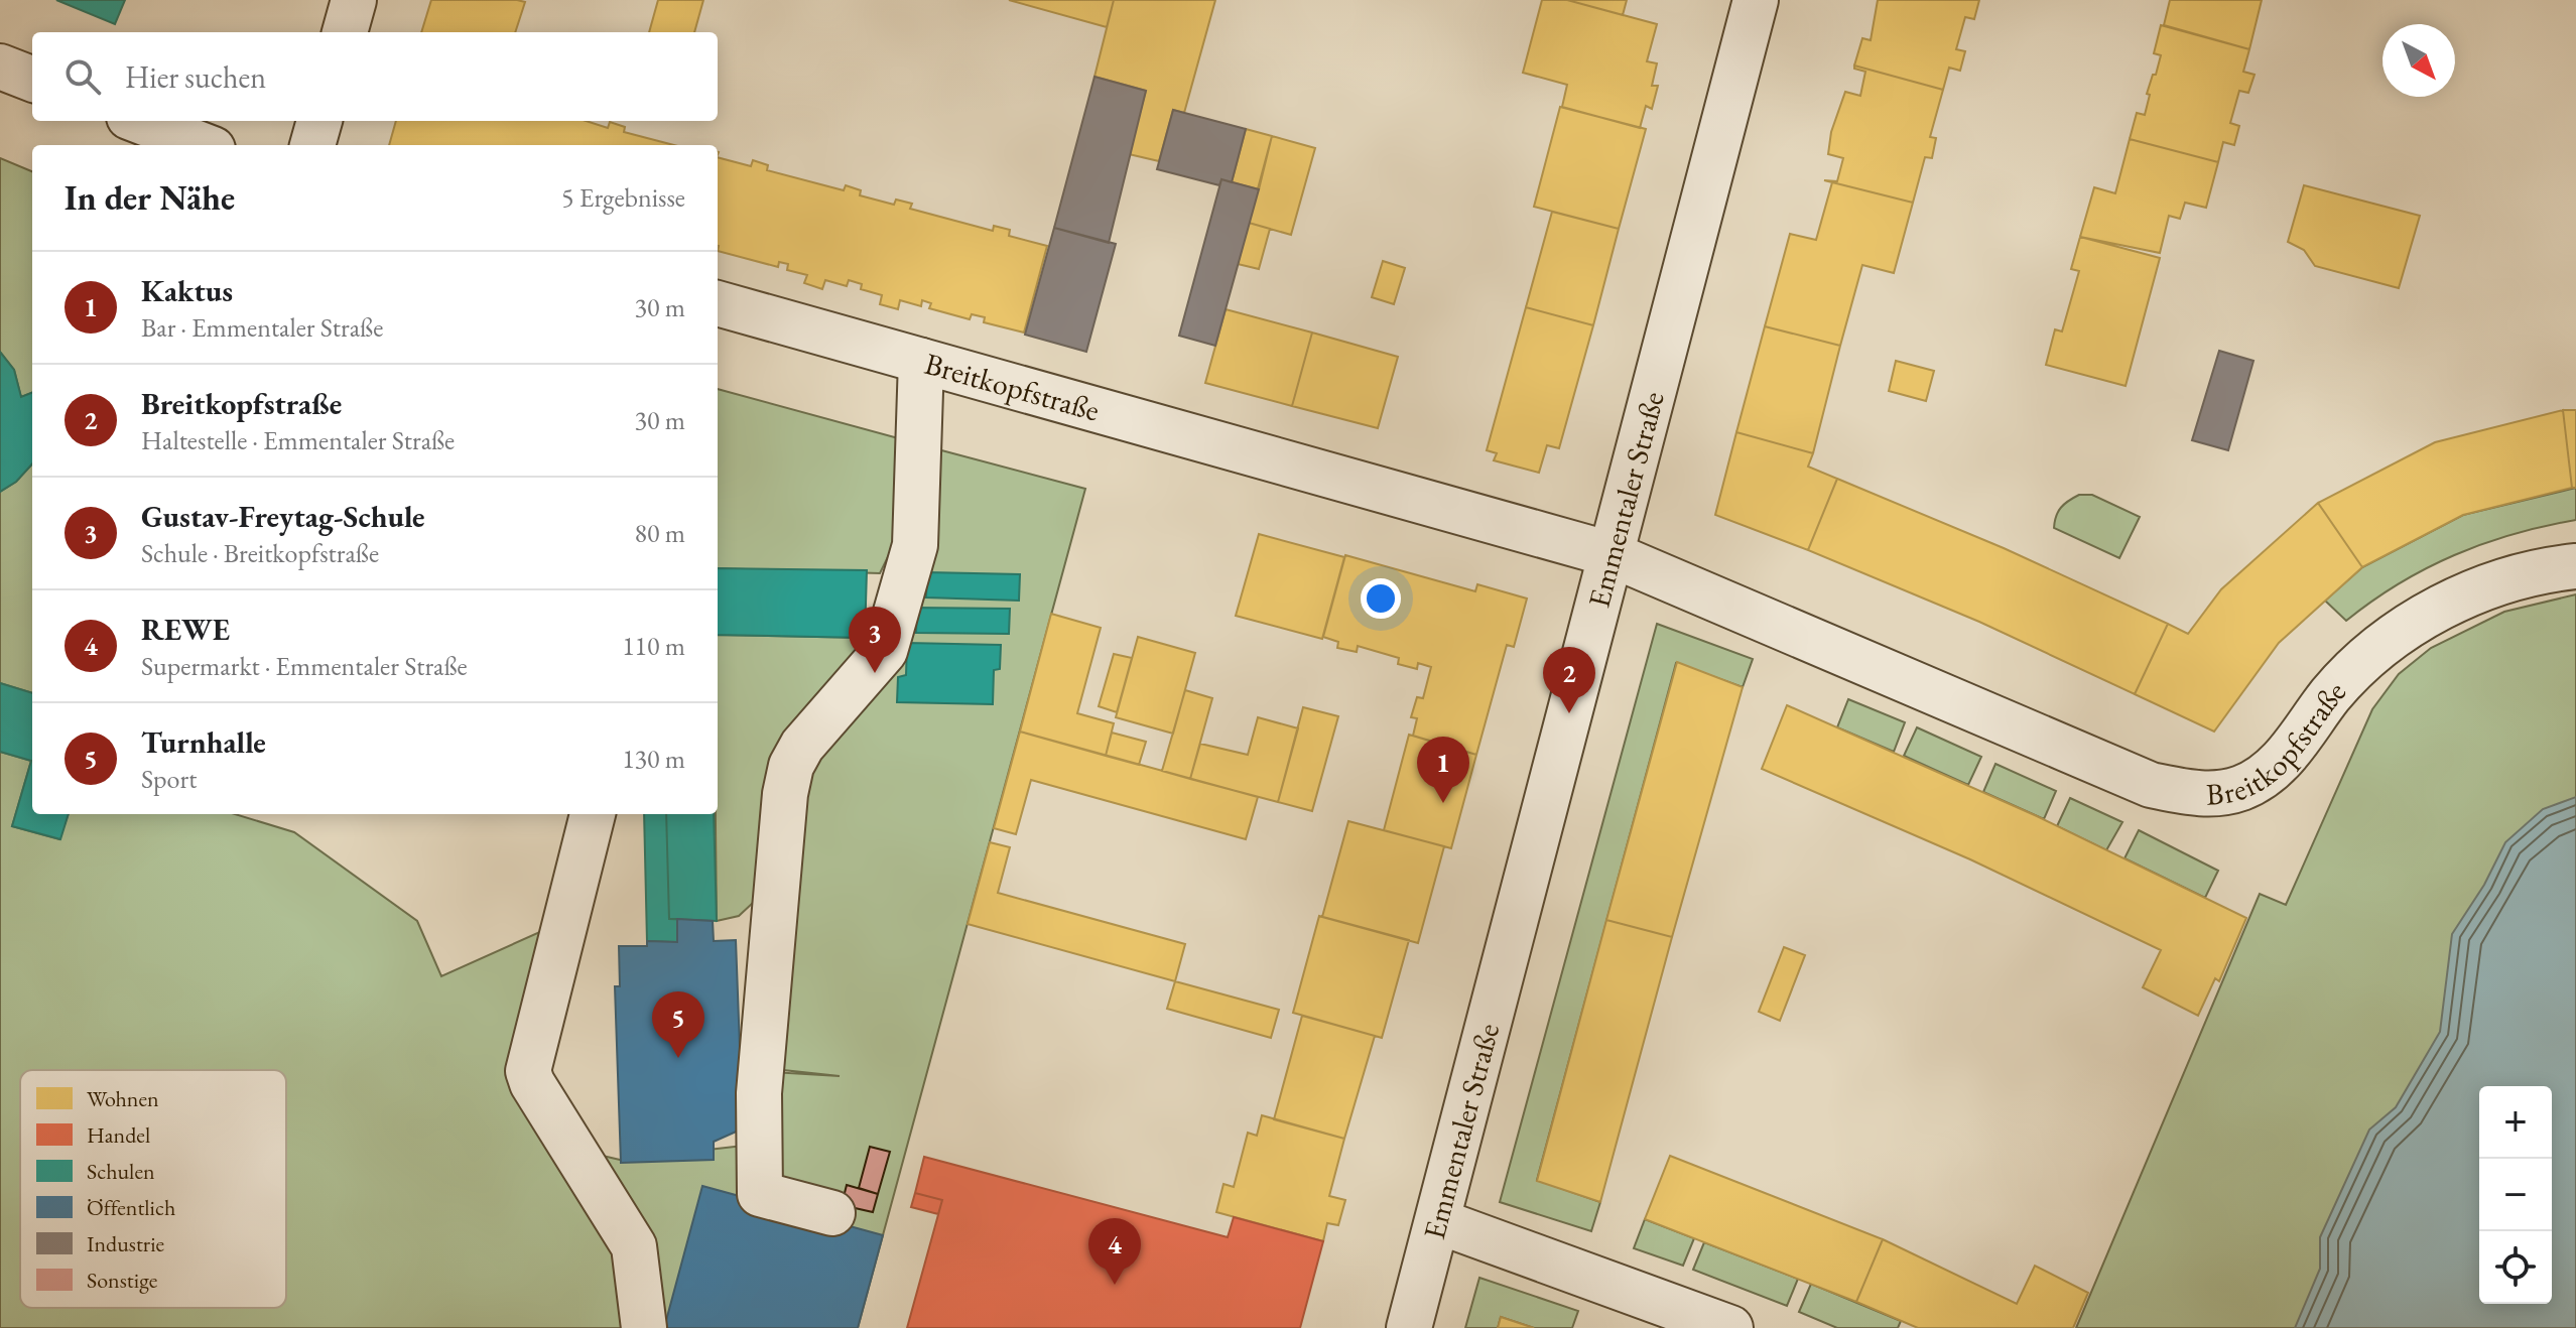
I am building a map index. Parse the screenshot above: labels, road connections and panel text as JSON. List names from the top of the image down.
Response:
{
  "streets": {
    "street": ["Breitkopfstraße", "Emmentaler Straße"]
  },
  "crossings": [
    ["Breitkopfstraße", "Emmentaler Straße"]
  ],
  "legend": [
    "Wohnen",
    "Handel",
    "Schulen",
    "Öffentlich",
    "Industrie",
    "Sonstige"
  ],
  "north": "bottom right",
  "page": {
    "search": "Hier suchen",
    "heading": ["In der Nähe", "5 Ergebnisse"],
    "list": [
      {
        "mark": "1",
        "name": "Kaktus",
        "note": "Bar · Emmentaler Straße",
        "value": "30 m"
      },
      {
        "mark": "2",
        "name": "Breitkopfstraße",
        "note": "Haltestelle · Emmentaler Straße",
        "value": "30 m"
      },
      {
        "mark": "3",
        "name": "Gustav-Freytag-Schule",
        "note": "Schule · Breitkopfstraße",
        "value": "80 m"
      },
      {
        "mark": "4",
        "name": "REWE",
        "note": "Supermarkt · Emmentaler Straße",
        "value": "110 m"
      },
      {
        "mark": "5",
        "name": "Turnhalle",
        "note": "Sport",
        "value": "130 m"
      }
    ],
    "pins": [
      "3",
      "2",
      "1",
      "5",
      "4"
    ],
    "map_buttons": ["+", "−"]
  }
}
